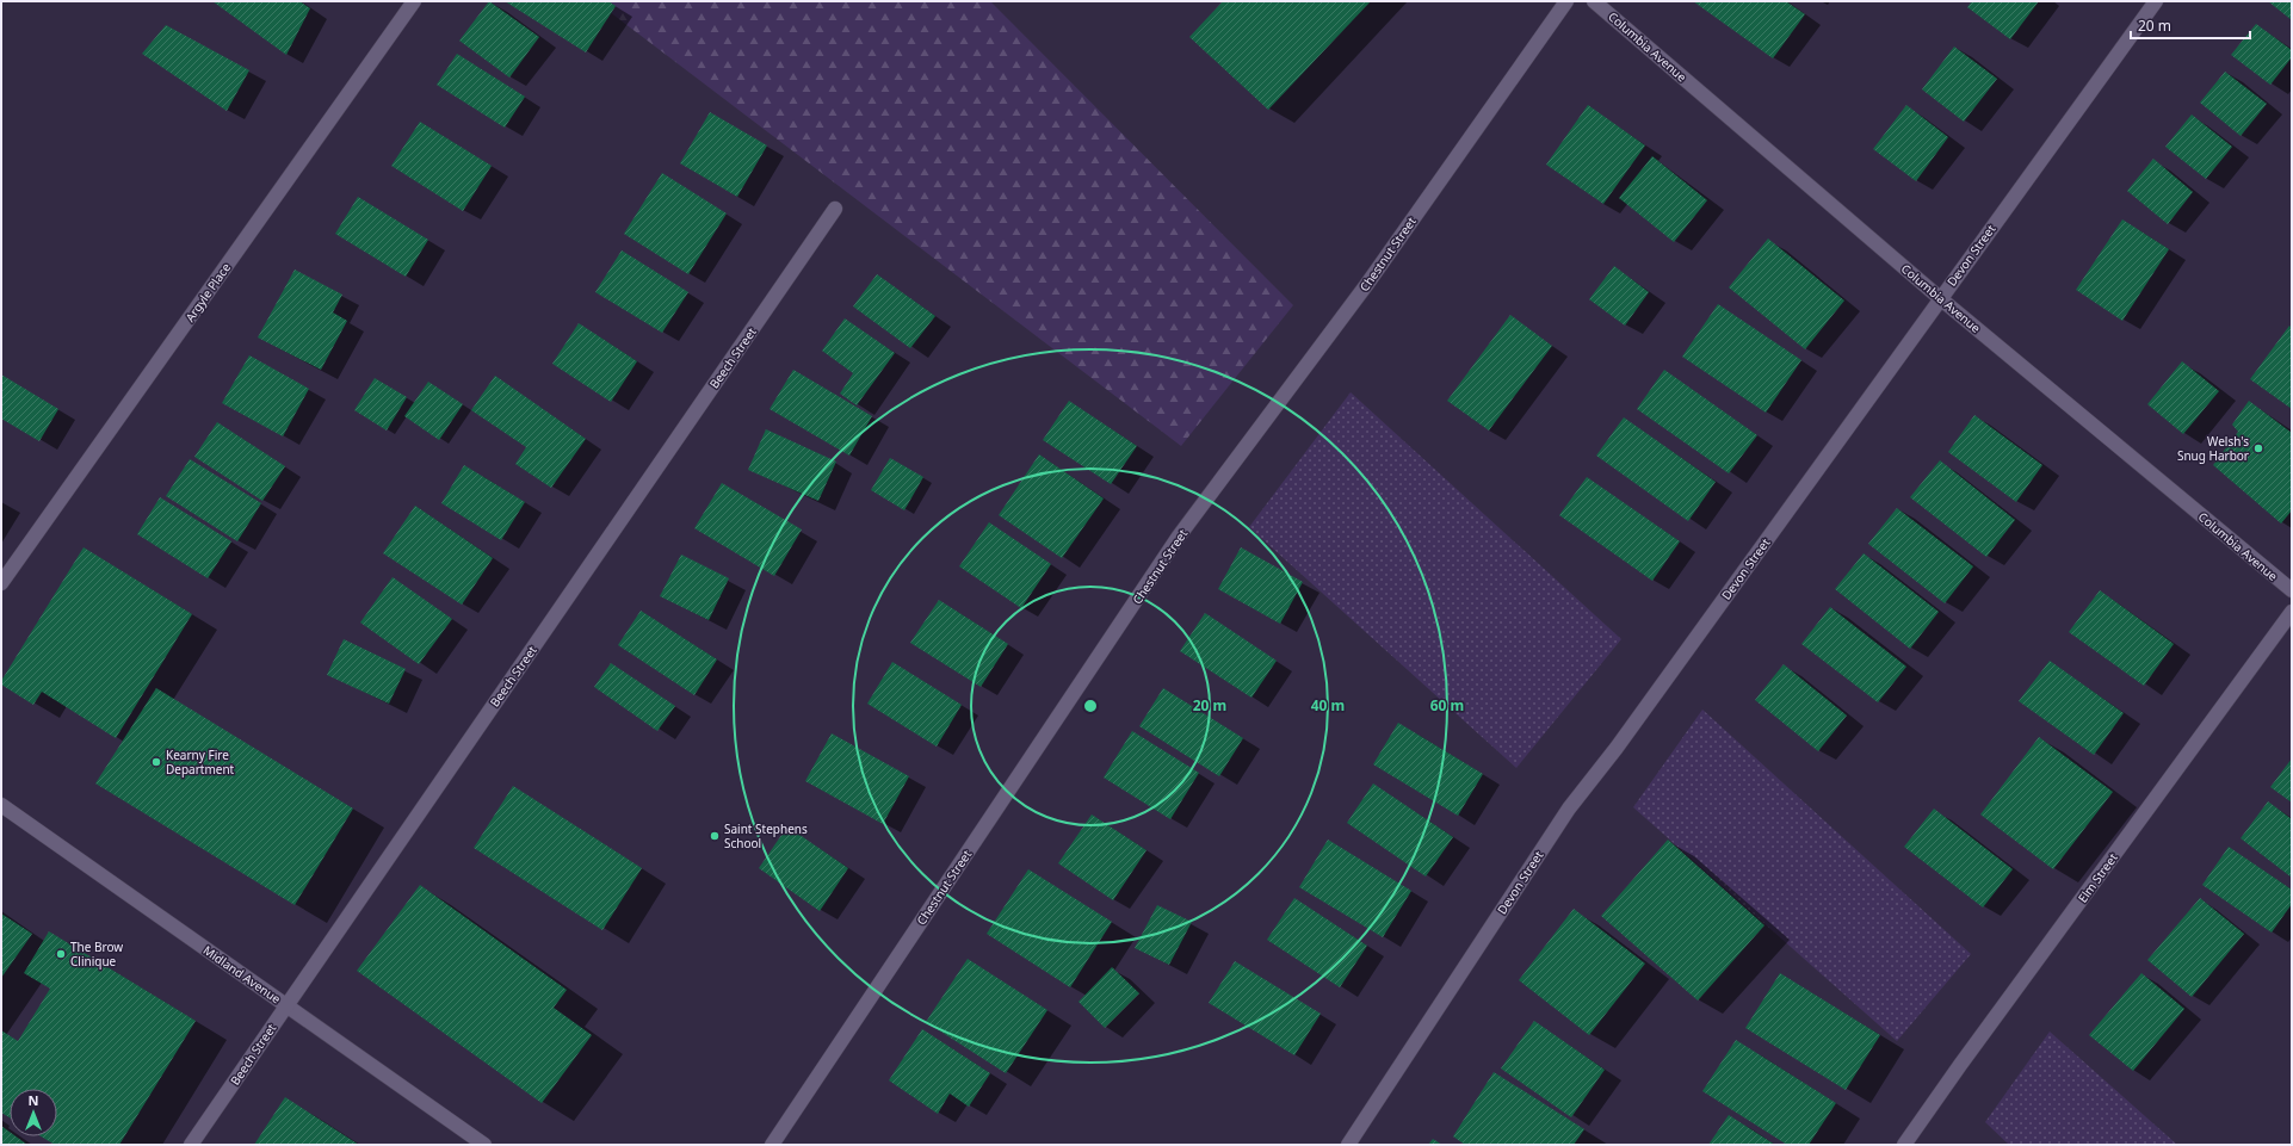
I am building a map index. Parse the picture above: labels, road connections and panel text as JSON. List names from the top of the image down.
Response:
{
  "streets": {
    "street": [
      "Columbia Avenue",
      "Chestnut Street",
      "Devon Street",
      "Argyle Place",
      "Beech Street",
      "Elm Street",
      "Midland Avenue"
    ]
  },
  "crossings": [
    ["Columbia Avenue", "Devon Street"],
    ["Beech Street", "Midland Avenue"]
  ],
  "places": [
    "Welsh's Snug Harbor",
    "Kearny Fire Department",
    "Saint Stephens School",
    "The Brow Clinique"
  ],
  "scale_bar": "20 m",
  "north": "top",
  "rings": ["20 m", "40 m", "60 m"]
}
